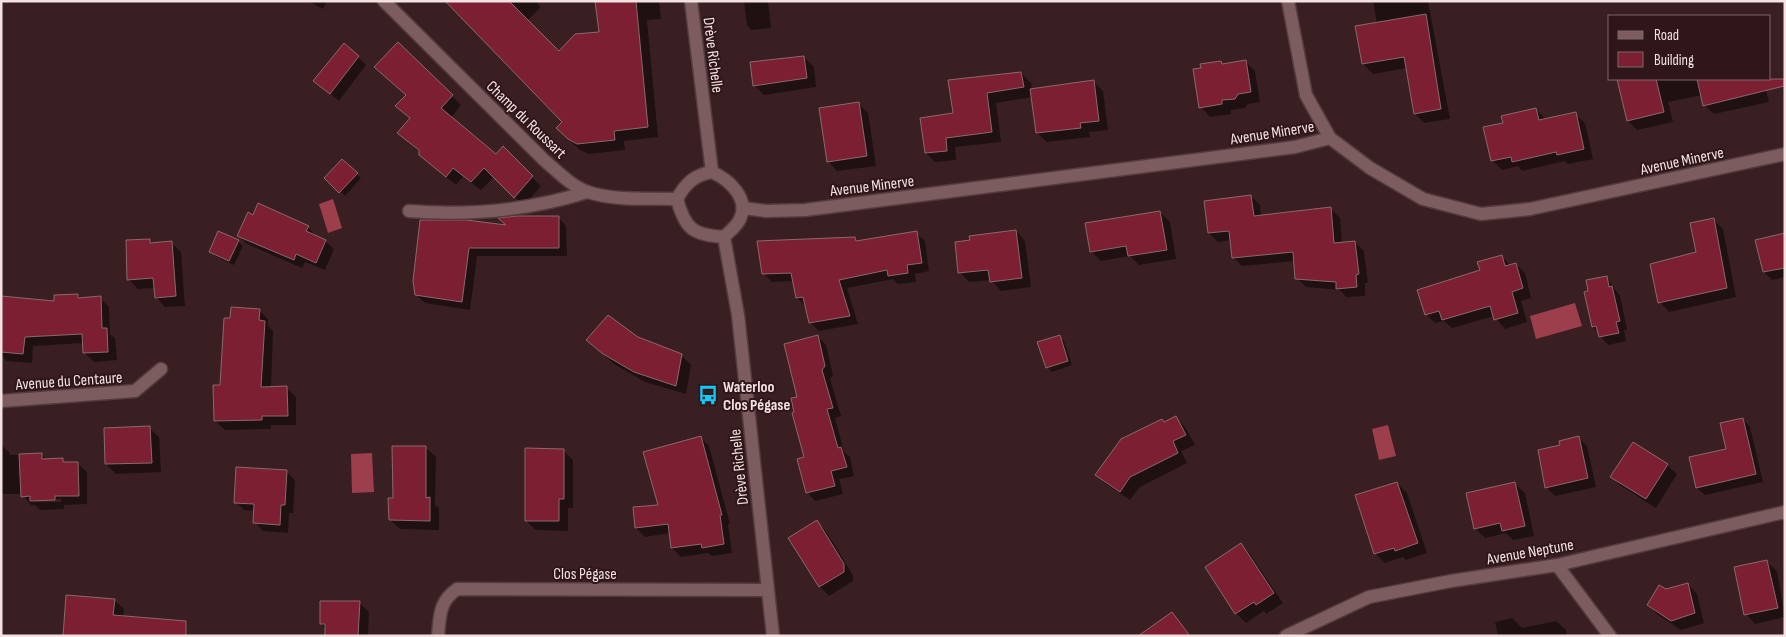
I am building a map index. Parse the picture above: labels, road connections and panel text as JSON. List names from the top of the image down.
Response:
{
  "streets": {
    "street": [
      "Drève Richelle",
      "Champ du Roussart",
      "Avenue Minerve",
      "Avenue du Centaure",
      "Avenue Neptune",
      "Clos Pégase"
    ]
  },
  "crossings": [
    ["Drève Richelle", "Champ du Roussart"],
    ["Drève Richelle", "Avenue Minerve"],
    ["Drève Richelle", "Clos Pégase"],
    ["Champ du Roussart", "Avenue Minerve"]
  ],
  "places": {
    "bus stop": ["Waterloo Clos Pégase"]
  },
  "legend": ["Road", "Building"]
}
